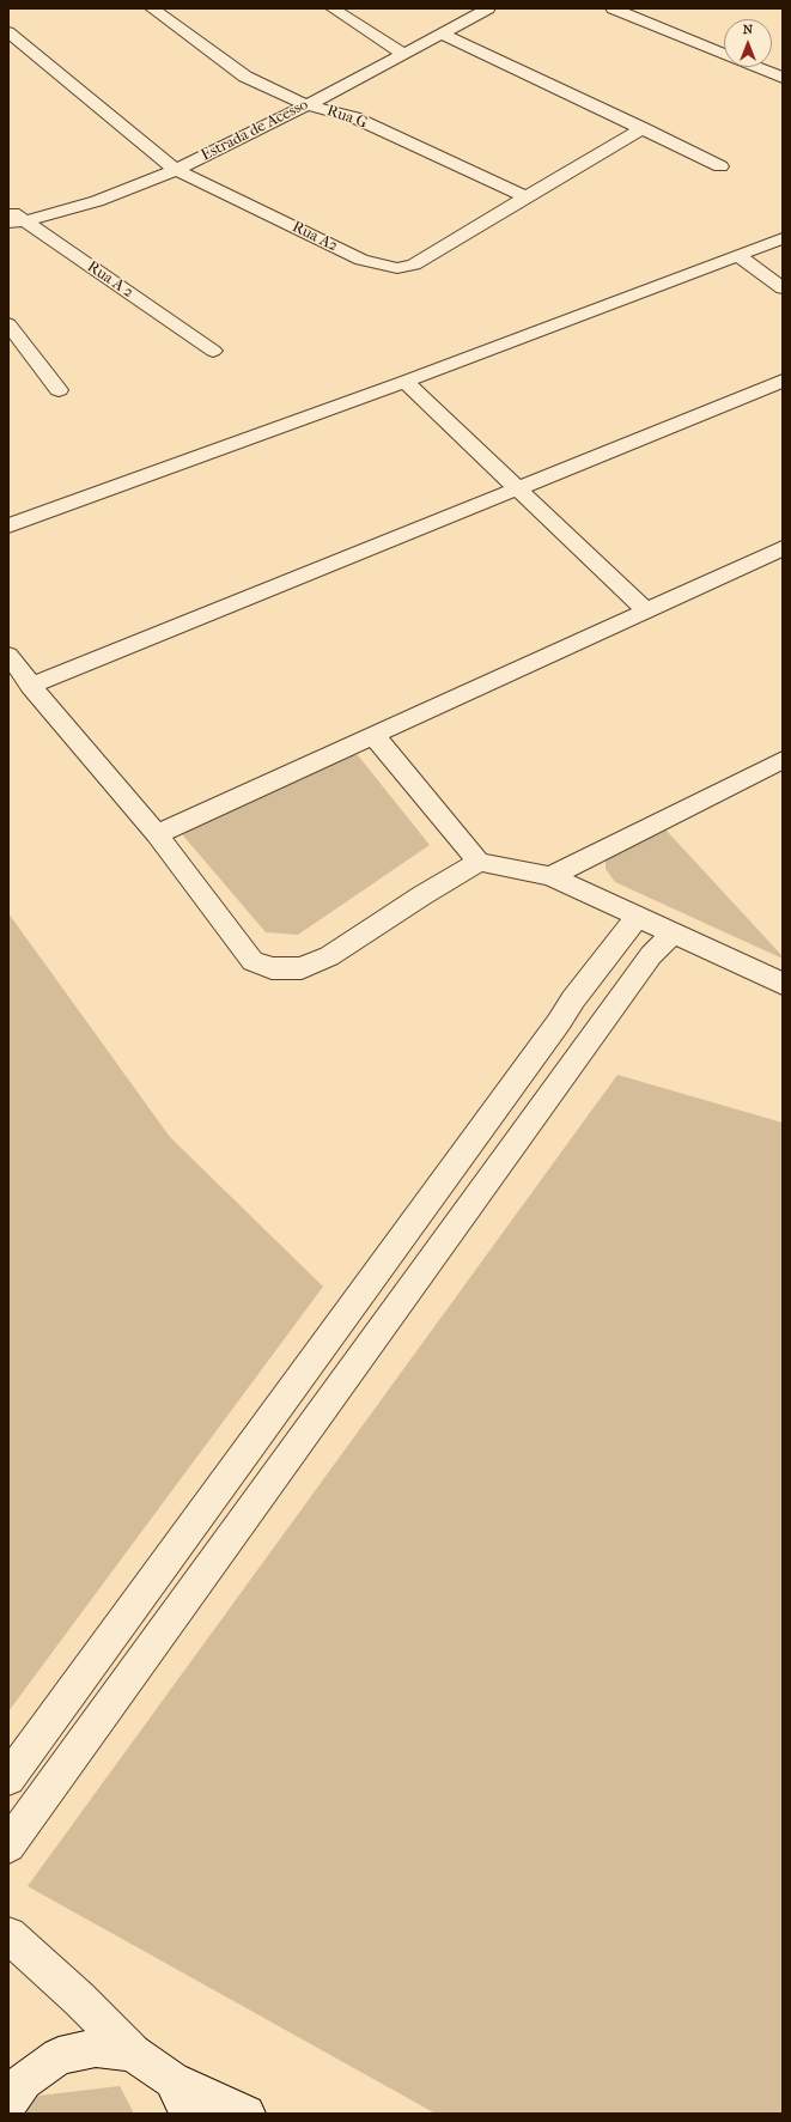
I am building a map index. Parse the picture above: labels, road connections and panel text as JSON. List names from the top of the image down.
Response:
{
  "streets": {
    "street": [
      "Rua G",
      "Estrada de Acesso",
      "Rua A2",
      "Rua A 2"
    ]
  },
  "crossings": [
    ["Rua G", "Estrada de Acesso"],
    ["Rua G", "Rua A2"],
    ["Estrada de Acesso", "Rua A2"],
    ["Estrada de Acesso", "Rua A 2"]
  ],
  "north": "top"
}
